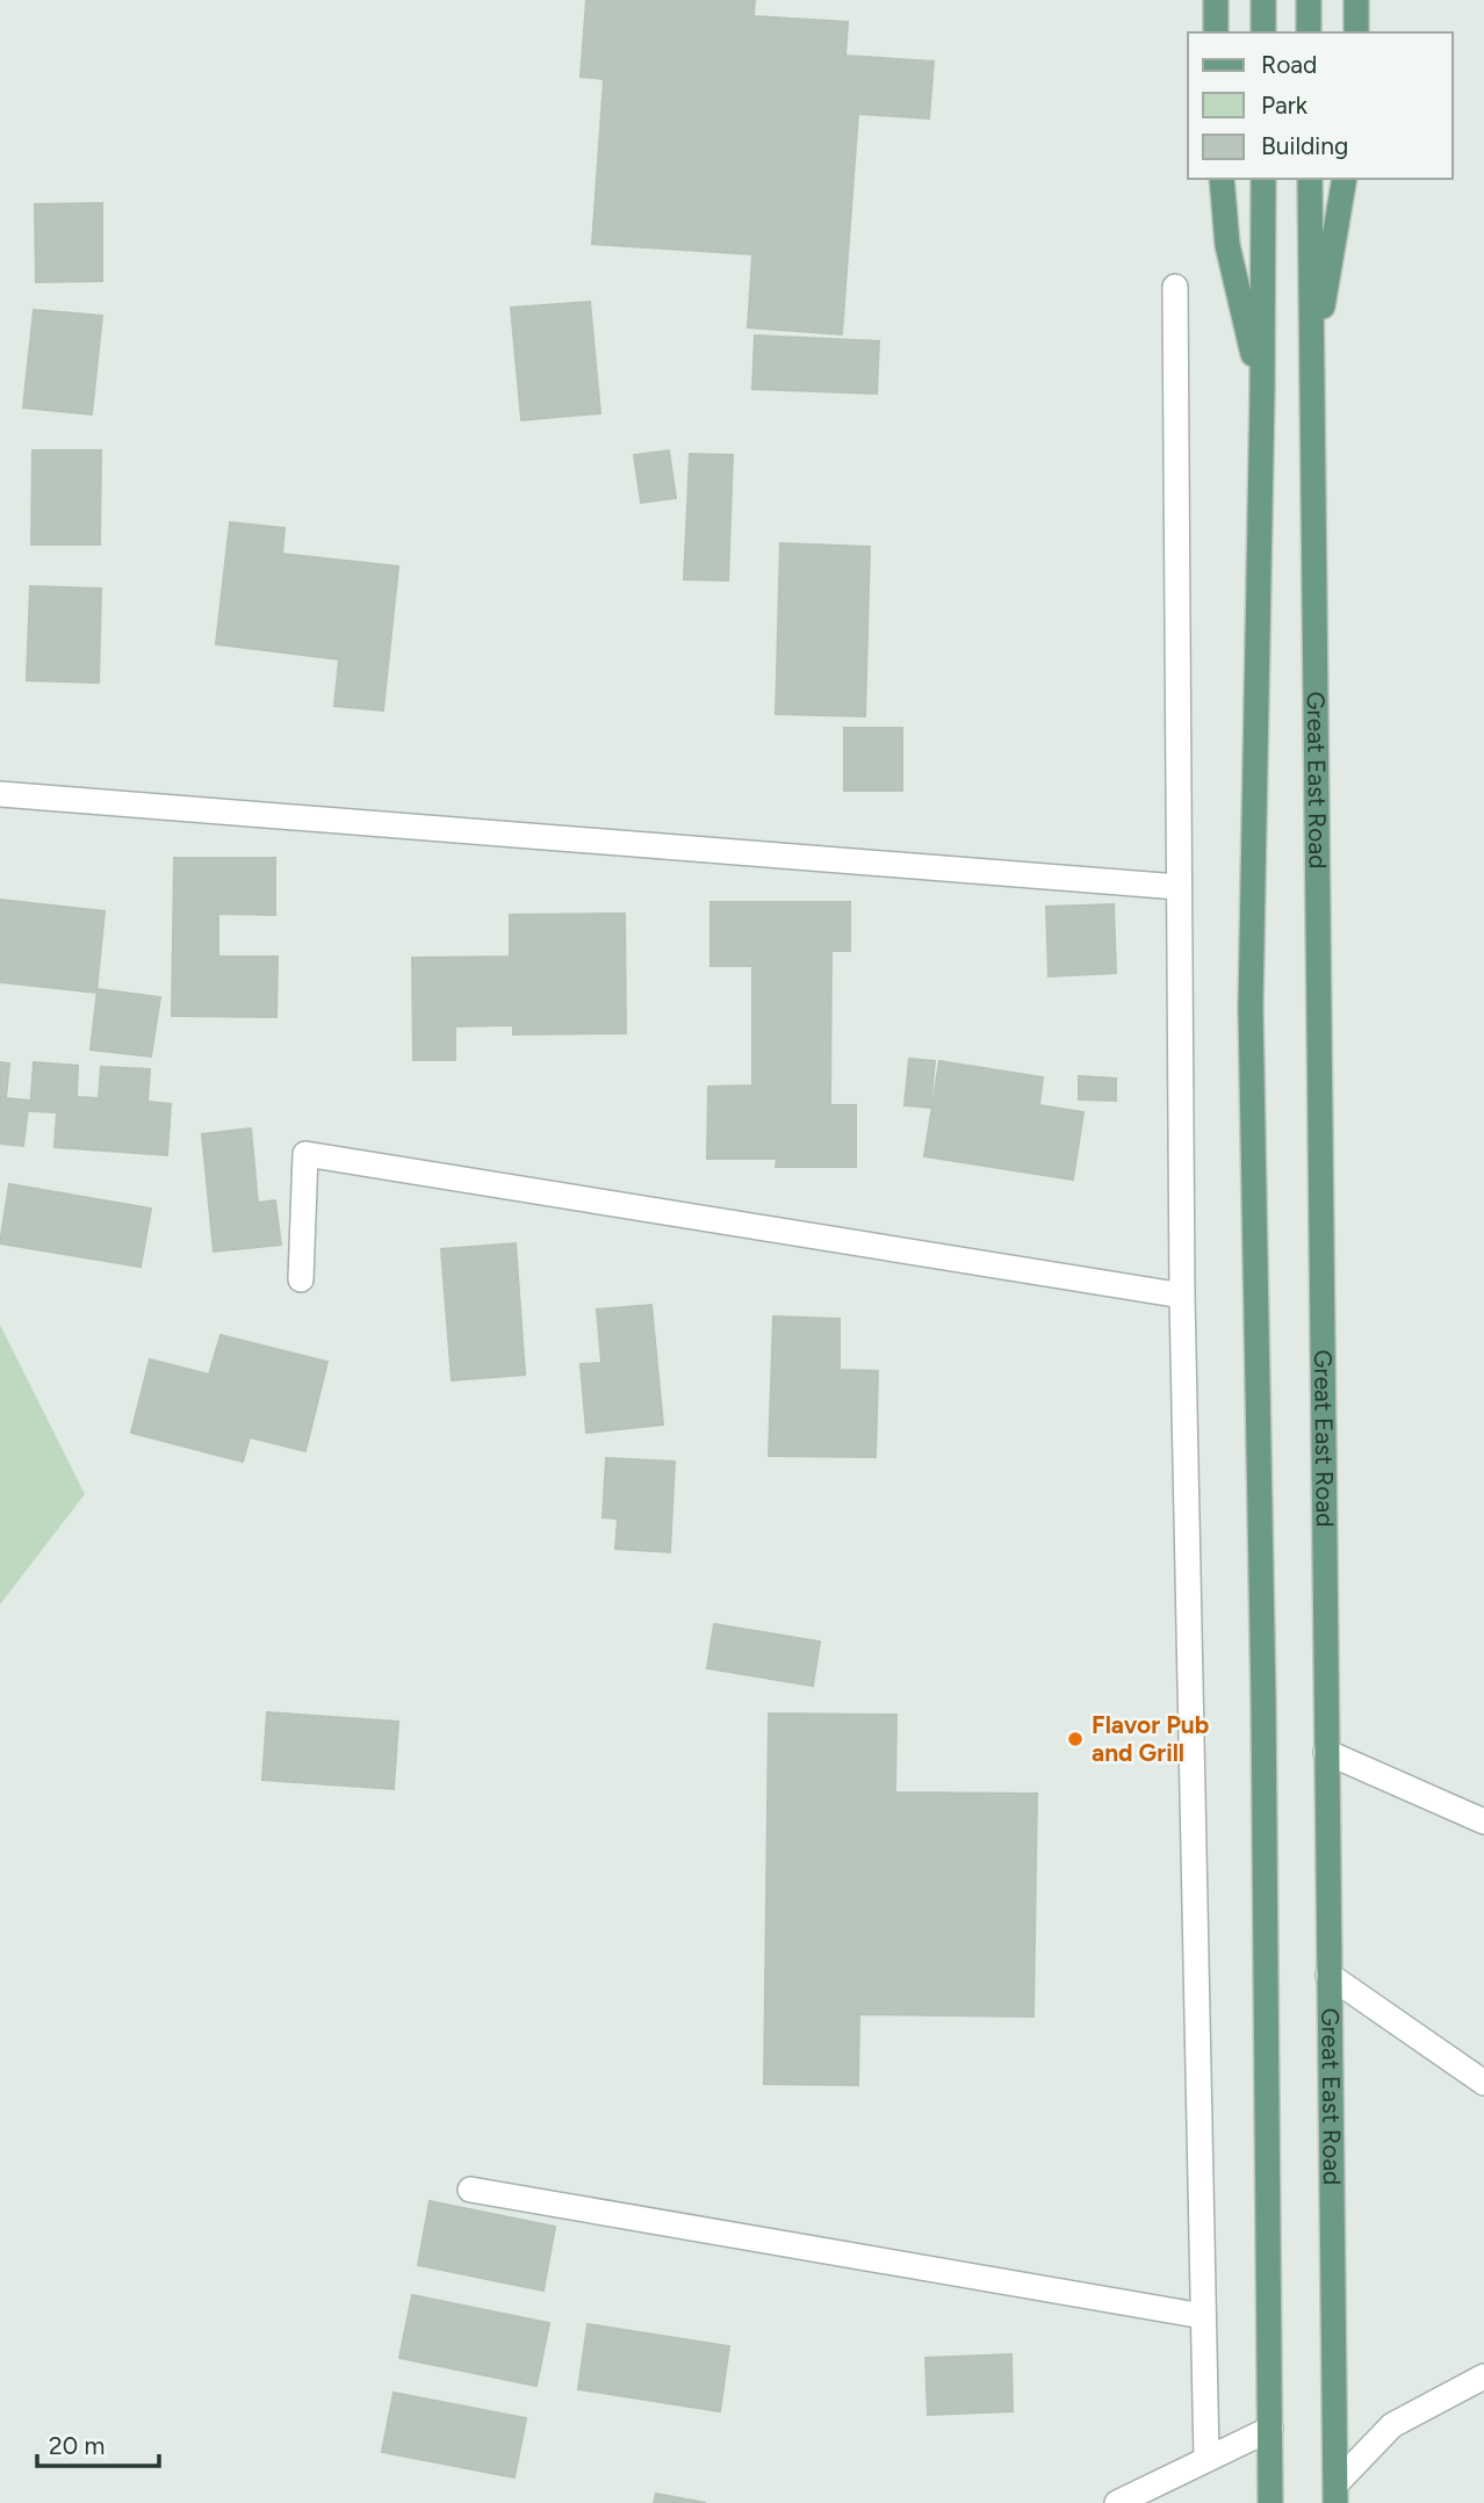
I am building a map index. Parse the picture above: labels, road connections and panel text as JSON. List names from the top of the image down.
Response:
{
  "streets": {
    "main road": ["Great East Road"]
  },
  "places": ["Flavor Pub and Grill"],
  "legend": ["Road", "Park", "Building"],
  "scale_bar": "20 m"
}
